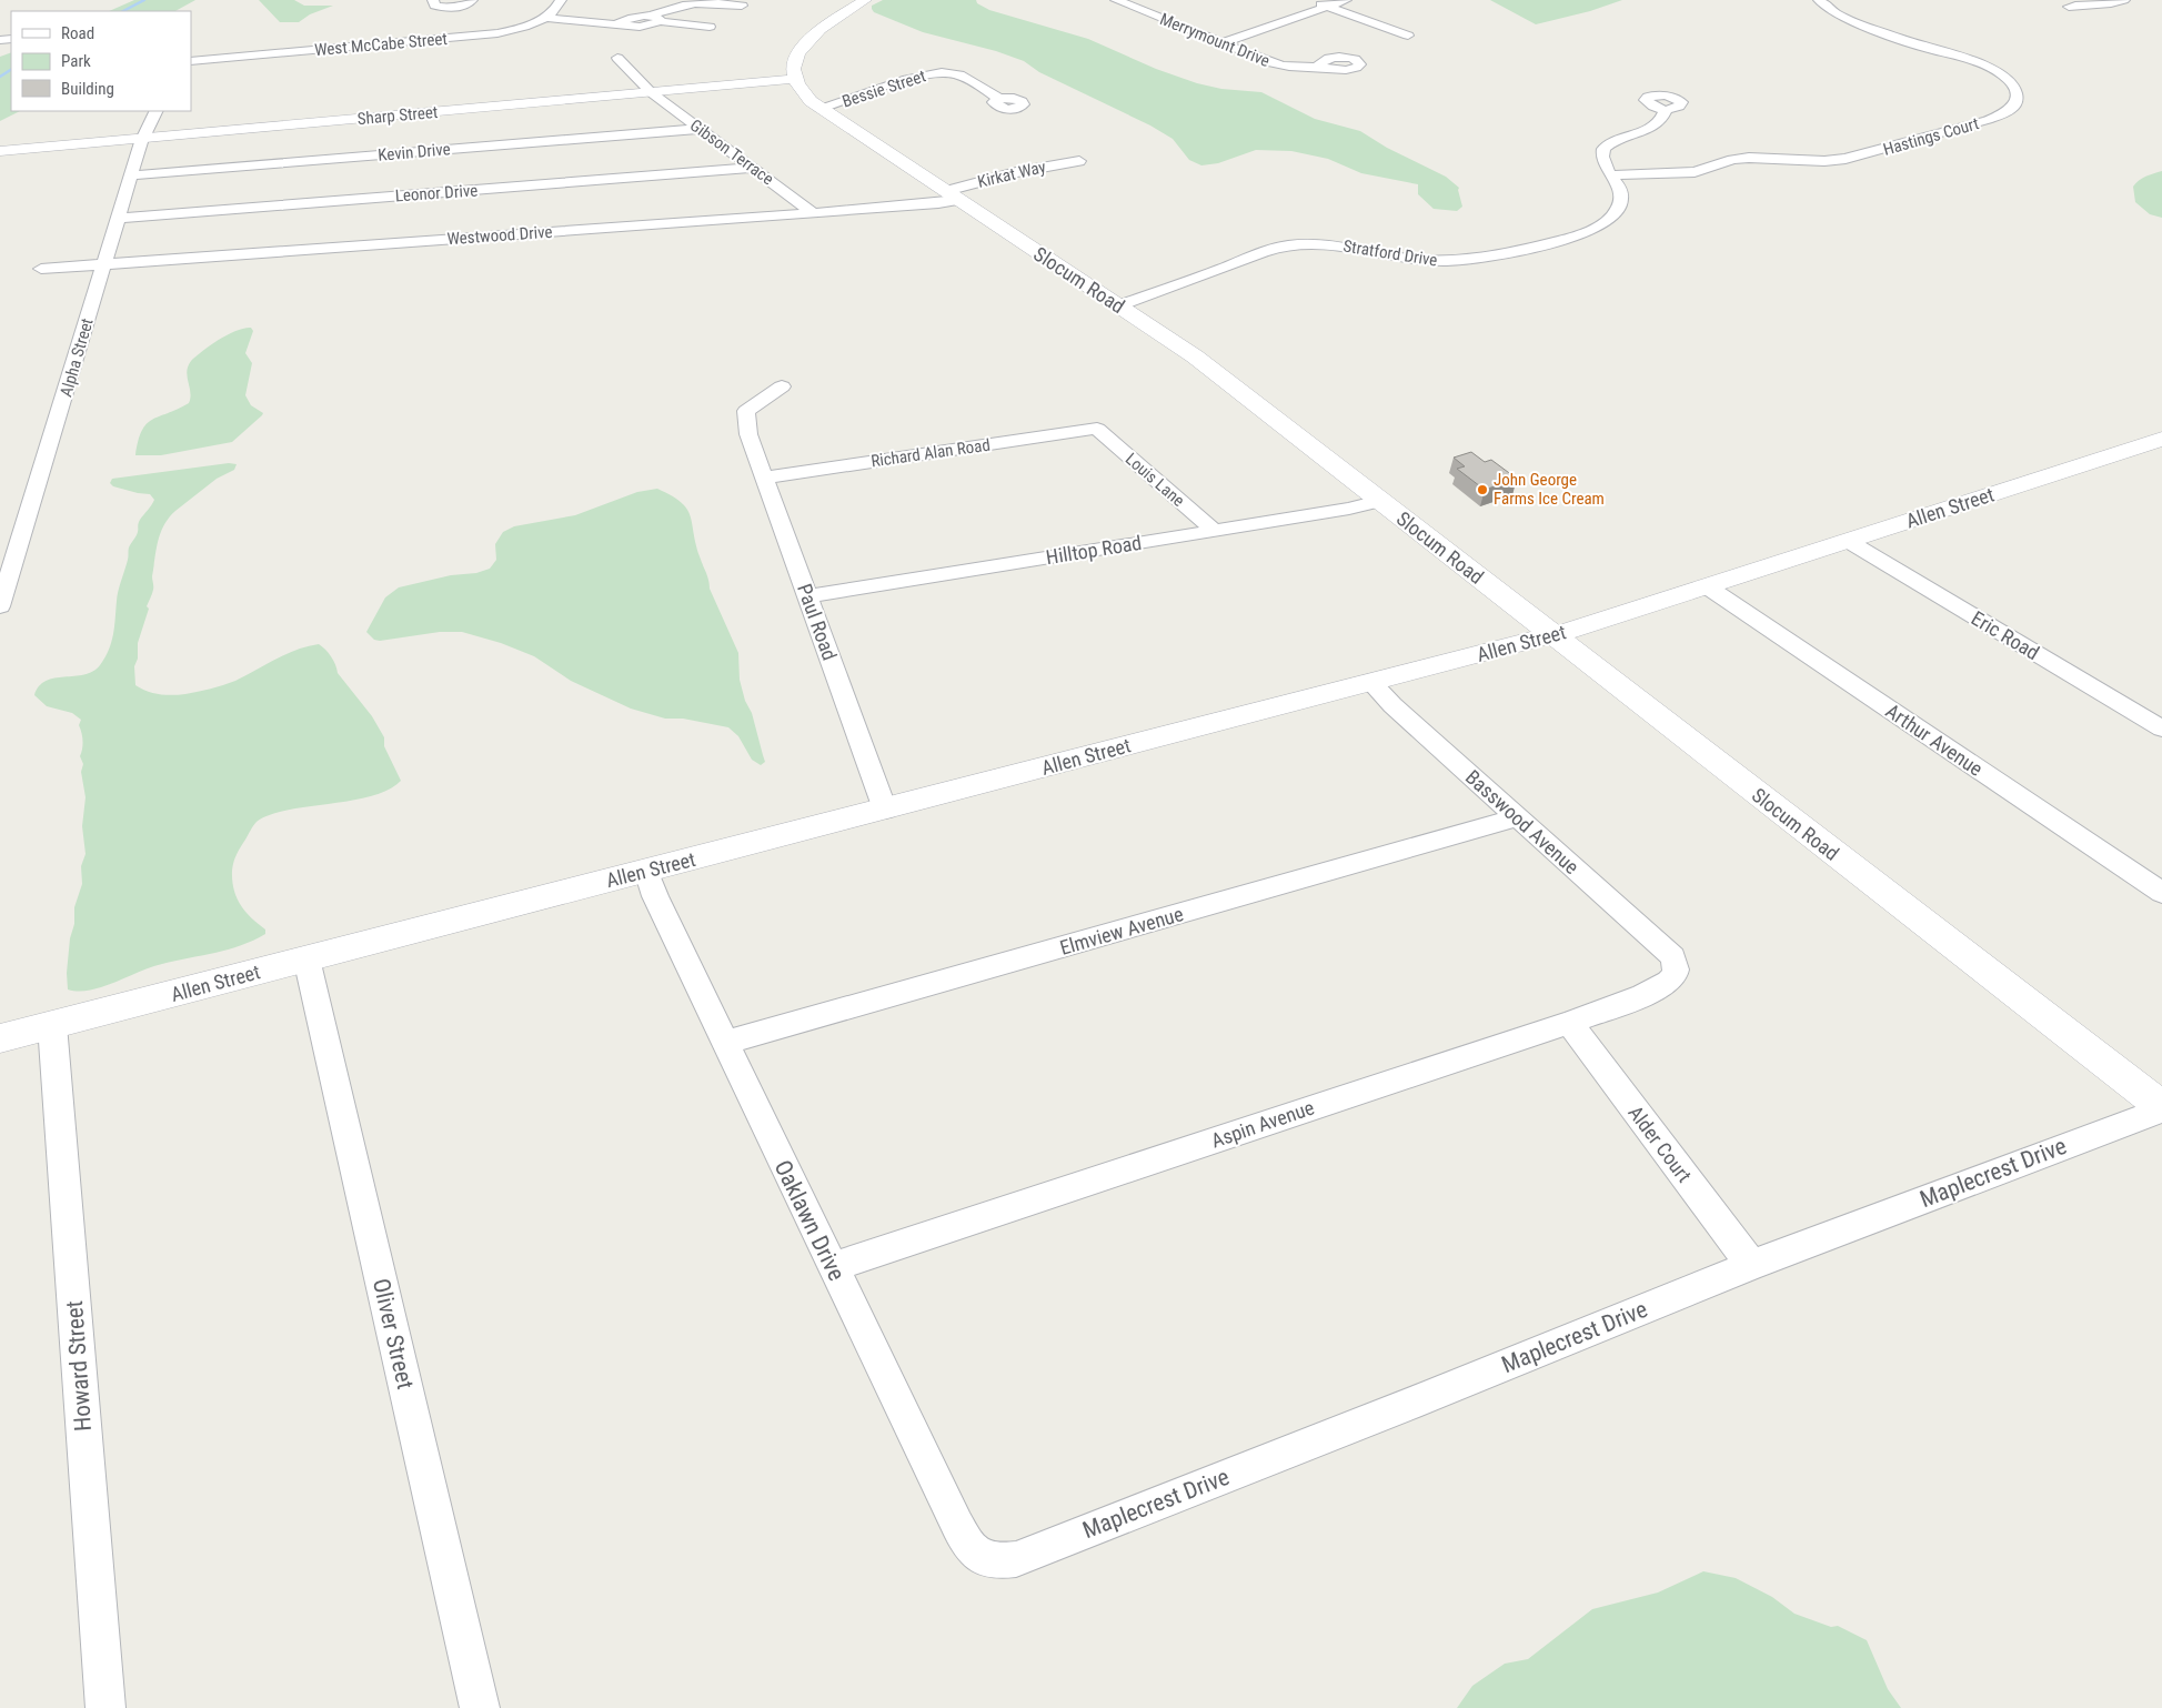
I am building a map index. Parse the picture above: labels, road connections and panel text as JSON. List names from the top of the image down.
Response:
{
  "streets": {
    "street": [
      "Merrymount Drive",
      "West McCabe Street",
      "Bessie Street",
      "Sharp Street",
      "Hastings Court",
      "Kevin Drive",
      "Gibson Terrace",
      "Kirkat Way",
      "Leonor Drive",
      "Westwood Drive",
      "Stratford Drive",
      "Slocum Road",
      "Alpha Street",
      "Richard Alan Road",
      "Louis Lane",
      "Allen Street",
      "Hilltop Road",
      "Paul Road",
      "Eric Road",
      "Arthur Avenue",
      "Basswood Avenue",
      "Elmview Avenue",
      "Aspin Avenue",
      "Alder Court",
      "Maplecrest Drive",
      "Oaklawn Drive",
      "Oliver Street",
      "Howard Street"
    ]
  },
  "crossings": [
    ["Bessie Street", "Slocum Road"],
    ["Sharp Street", "Gibson Terrace"],
    ["Sharp Street", "Slocum Road"],
    ["Sharp Street", "Alpha Street"],
    ["Hastings Court", "Stratford Drive"],
    ["Kevin Drive", "Gibson Terrace"],
    ["Kevin Drive", "Alpha Street"],
    ["Gibson Terrace", "Leonor Drive"],
    ["Gibson Terrace", "Westwood Drive"],
    ["Kirkat Way", "Westwood Drive"],
    ["Kirkat Way", "Slocum Road"],
    ["Leonor Drive", "Alpha Street"],
    ["Westwood Drive", "Slocum Road"],
    ["Westwood Drive", "Alpha Street"],
    ["Stratford Drive", "Slocum Road"],
    ["Slocum Road", "Allen Street"],
    ["Slocum Road", "Hilltop Road"],
    ["Slocum Road", "Maplecrest Drive"],
    ["Richard Alan Road", "Louis Lane"],
    ["Richard Alan Road", "Paul Road"],
    ["Louis Lane", "Hilltop Road"],
    ["Allen Street", "Paul Road"],
    ["Allen Street", "Eric Road"],
    ["Allen Street", "Arthur Avenue"],
    ["Allen Street", "Basswood Avenue"],
    ["Allen Street", "Oaklawn Drive"],
    ["Allen Street", "Oliver Street"],
    ["Allen Street", "Howard Street"],
    ["Hilltop Road", "Paul Road"],
    ["Basswood Avenue", "Elmview Avenue"],
    ["Basswood Avenue", "Aspin Avenue"],
    ["Elmview Avenue", "Oaklawn Drive"],
    ["Aspin Avenue", "Alder Court"],
    ["Aspin Avenue", "Oaklawn Drive"],
    ["Alder Court", "Maplecrest Drive"],
    ["Maplecrest Drive", "Oaklawn Drive"]
  ],
  "places": ["John George Farms Ice Cream"],
  "legend": ["Road", "Park", "Building"]
}
